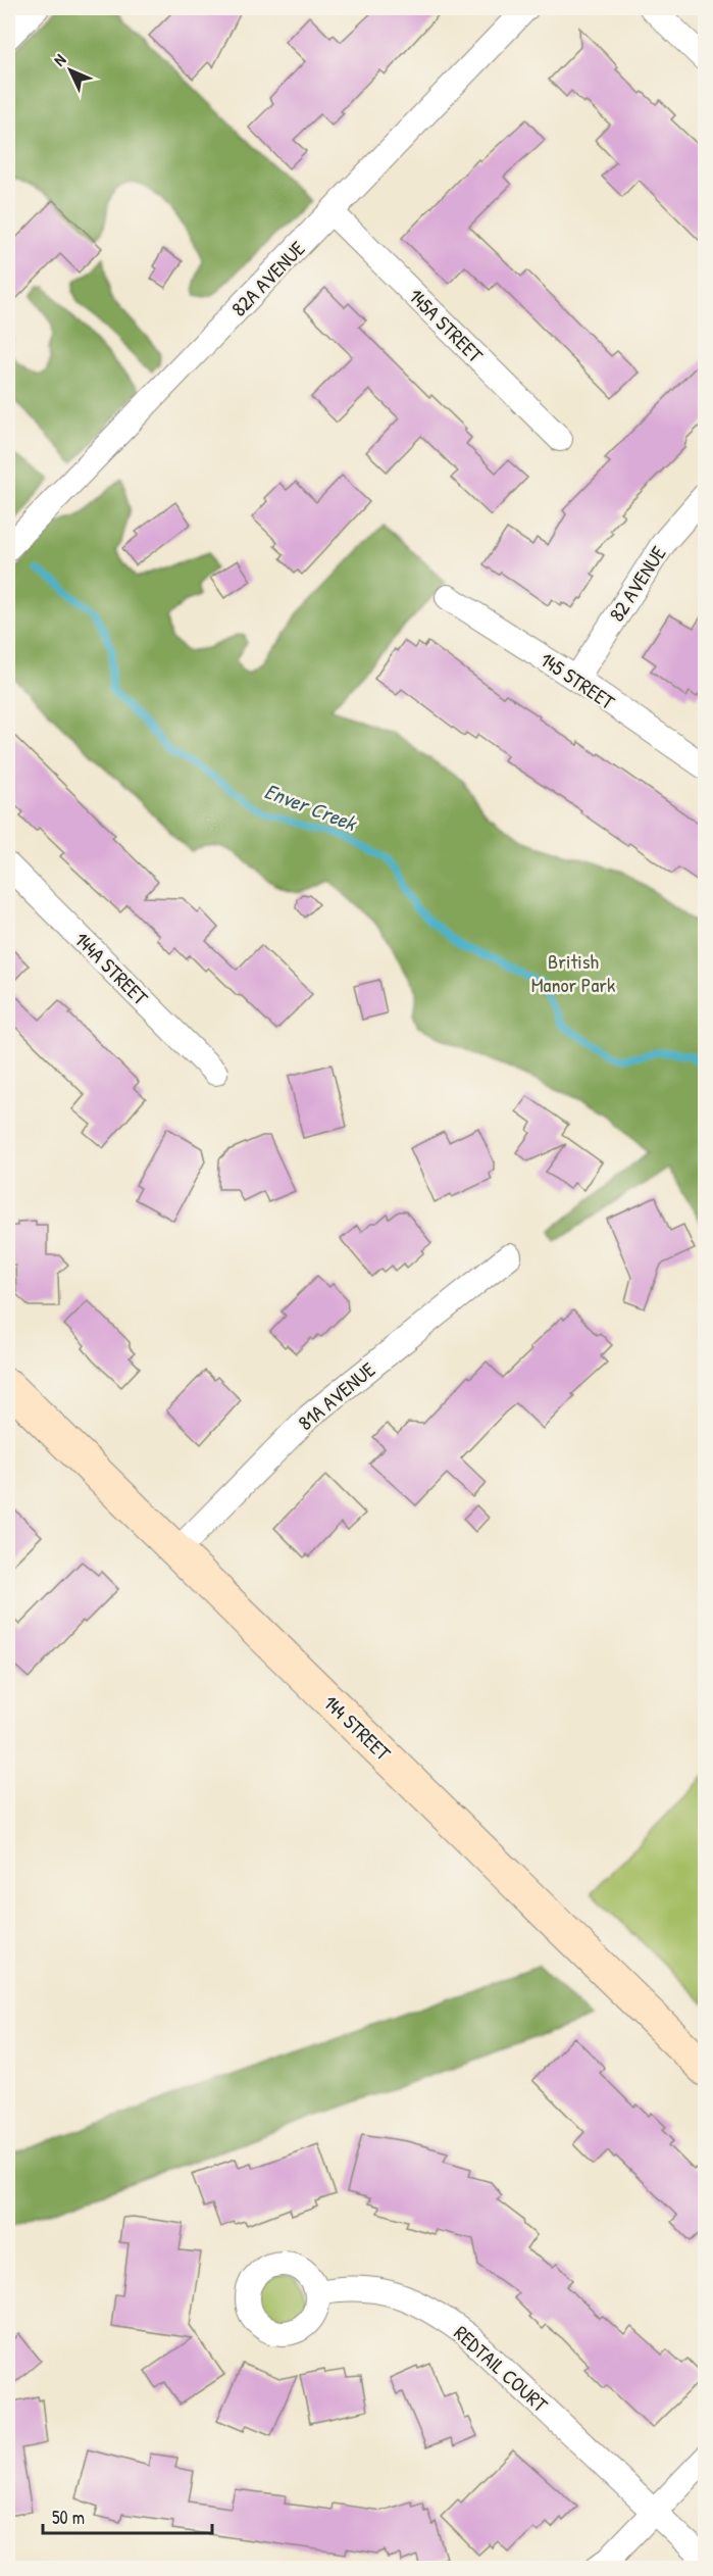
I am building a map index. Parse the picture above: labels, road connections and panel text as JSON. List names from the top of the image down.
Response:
{
  "streets": {
    "main road": ["144 STREET"],
    "street": [
      "82A AVENUE",
      "145A STREET",
      "82 AVENUE",
      "145 STREET",
      "144A STREET",
      "81A AVENUE",
      "REDTAIL COURT"
    ]
  },
  "crossings": [
    ["82A AVENUE", "145A STREET"],
    ["82 AVENUE", "145 STREET"],
    ["81A AVENUE", "144 STREET"]
  ],
  "water": ["Enver Creek"],
  "parks": ["British Manor Park"],
  "scale_bar": "50 m",
  "north": "top left"
}
